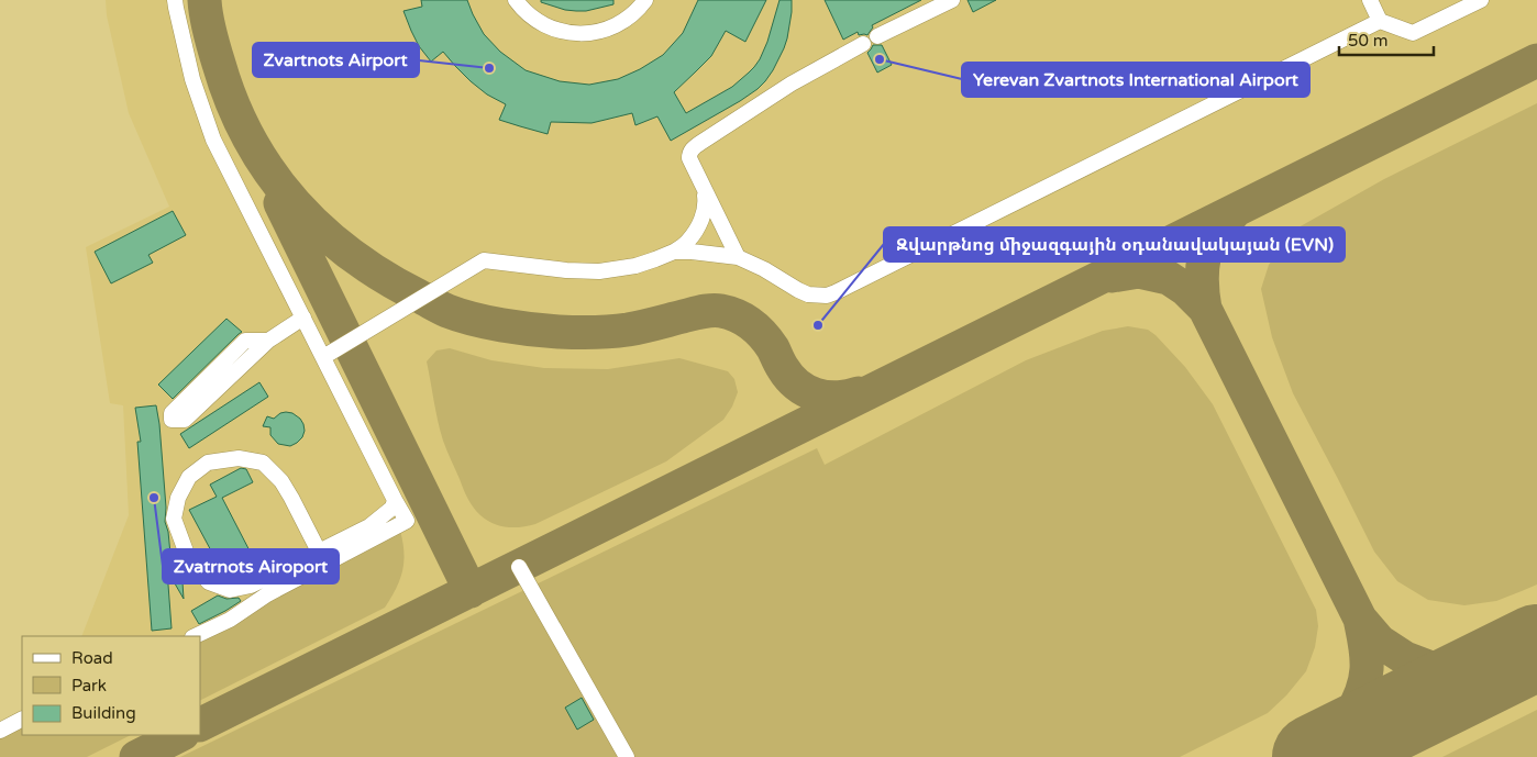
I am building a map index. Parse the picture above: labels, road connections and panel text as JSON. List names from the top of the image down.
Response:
{
  "places": [
    "Yerevan Zvartnots International Airport",
    "Zvartnots Airport",
    "Զվարթնոց միջազգային օդանավակայան (EVN)",
    "Zvatrnots Airoport"
  ],
  "legend": ["Road", "Park", "Building"],
  "scale_bar": "50 m"
}
